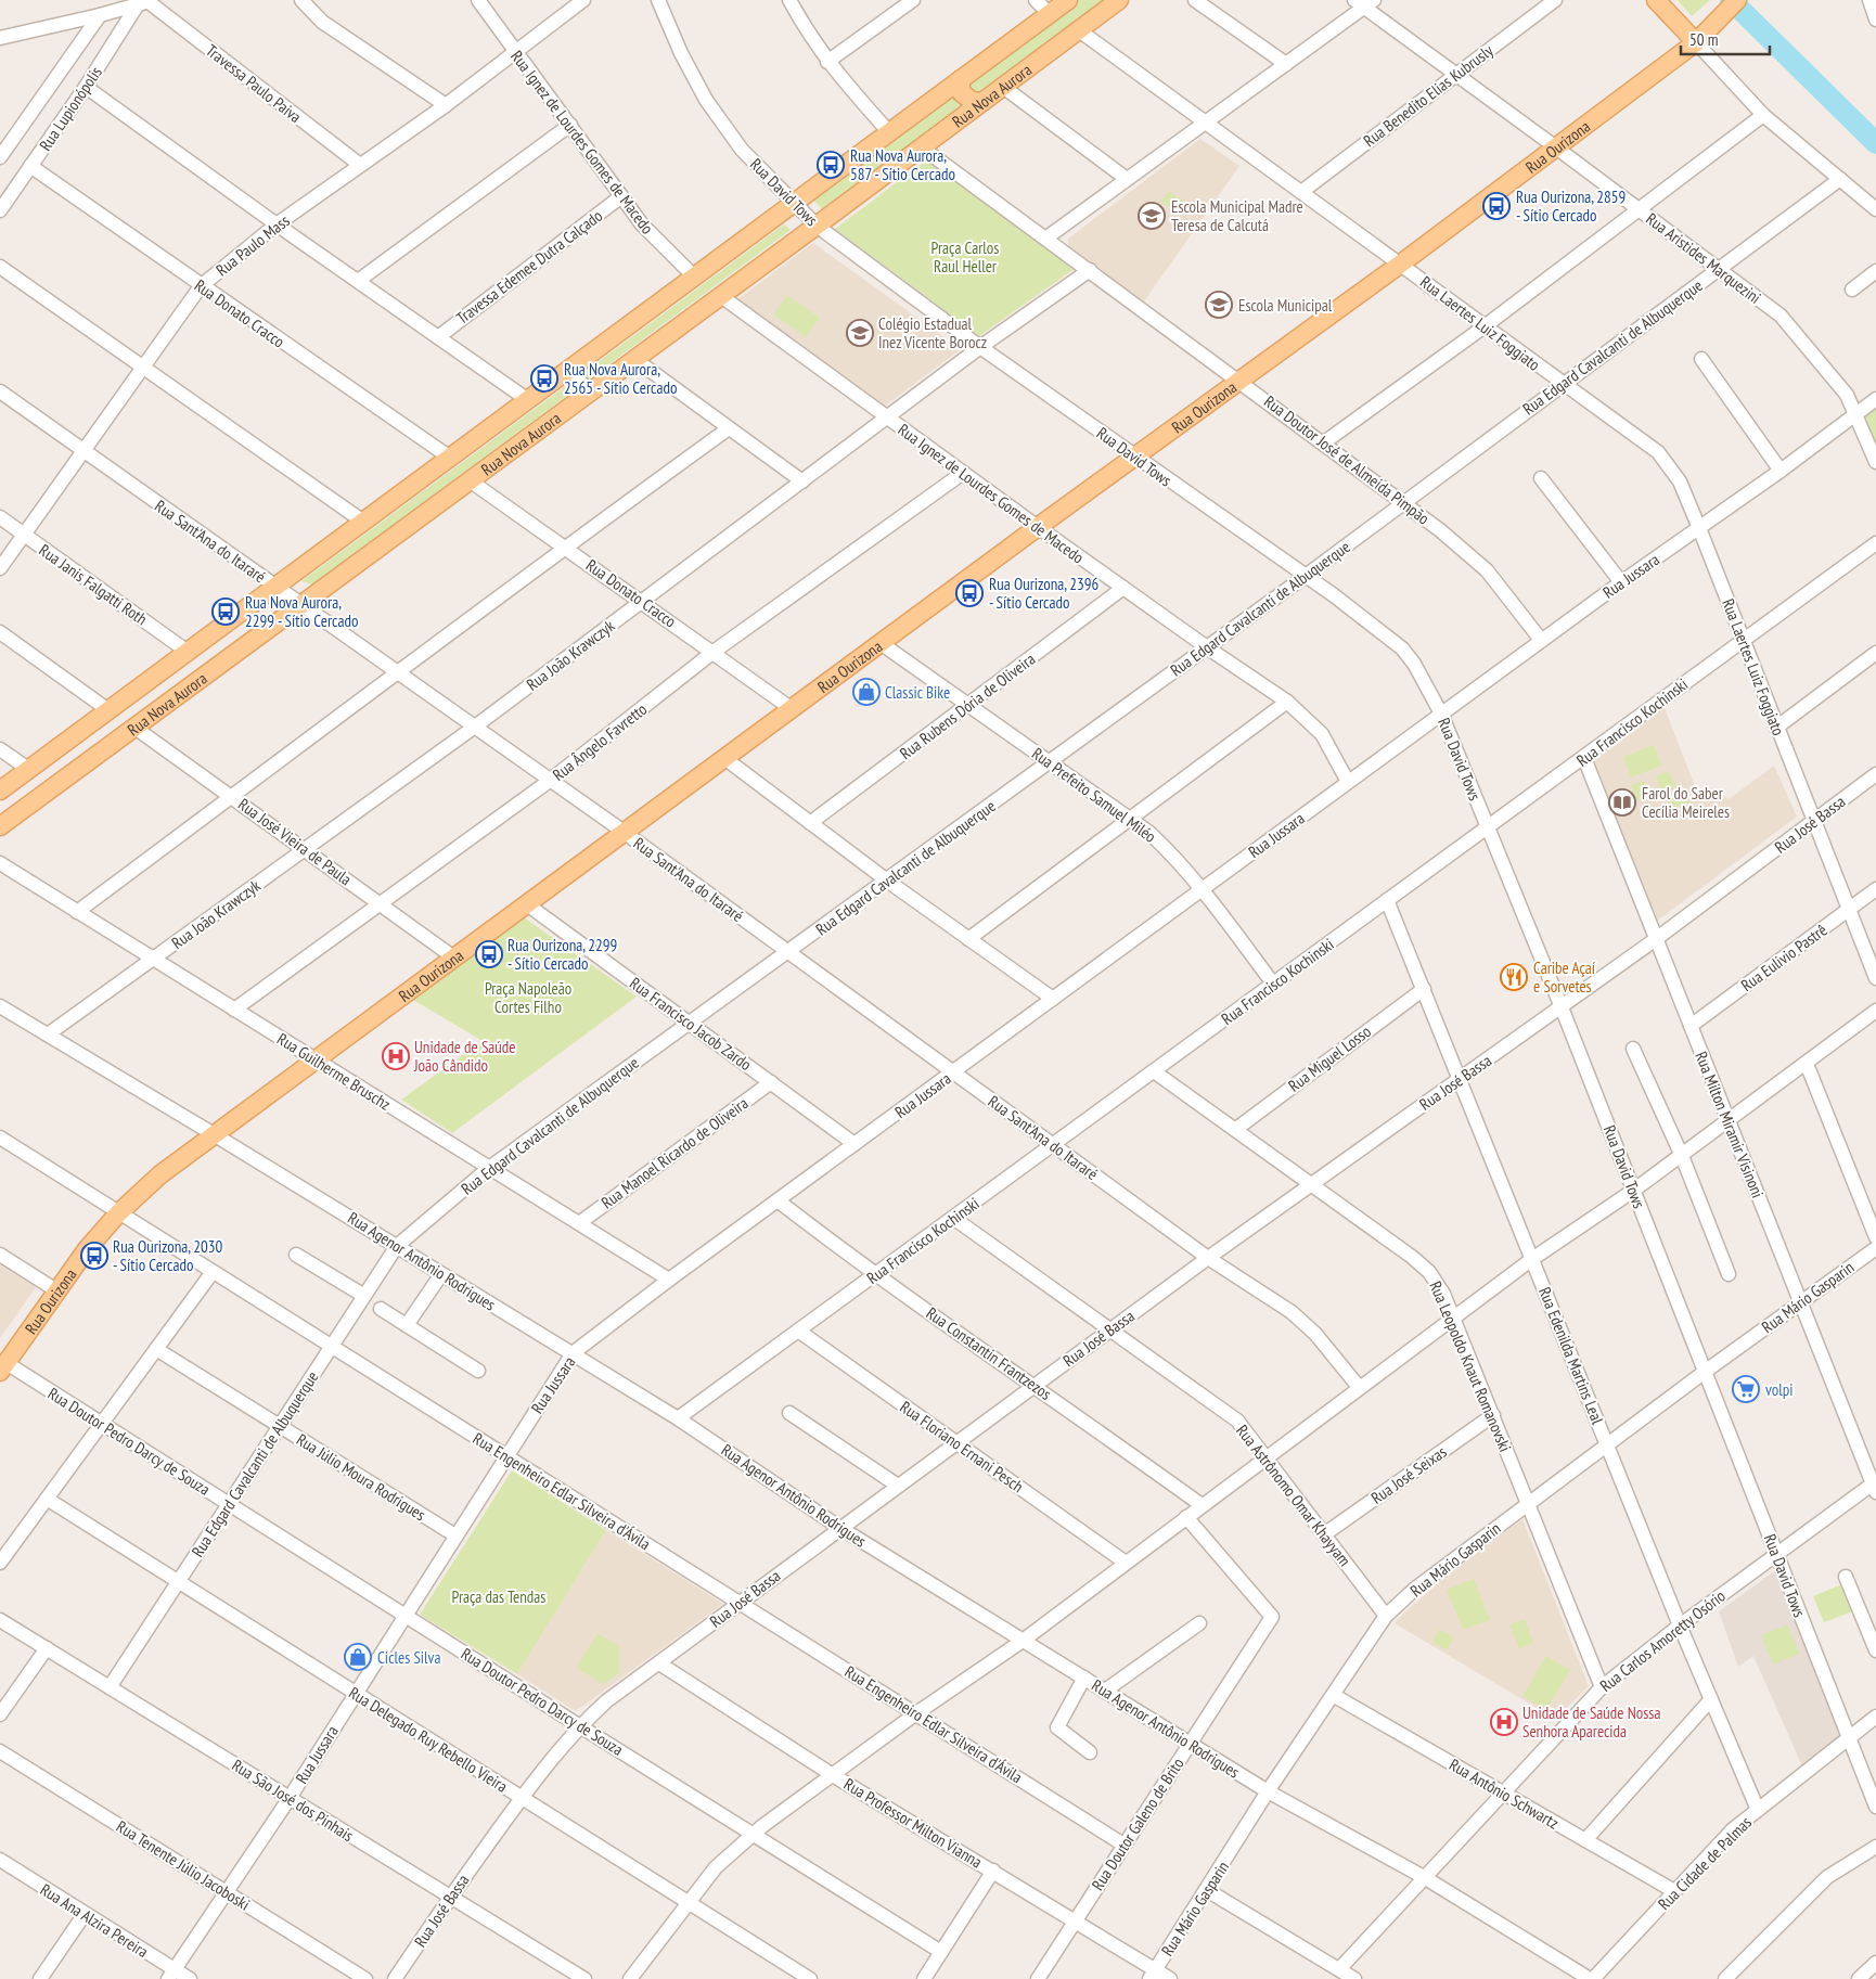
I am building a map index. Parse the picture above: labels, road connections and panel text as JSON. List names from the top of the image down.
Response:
{
  "streets": {
    "main road": ["Rua Nova Aurora", "Rua Ourizona"],
    "street": [
      "Travessa Paulo Paiva",
      "Rua Benedito Elias Kubrusly",
      "Rua Lupionópolis",
      "Rua Ignez de Lourdes Gomes de Macedo",
      "Rua David Tows",
      "Rua Paulo Mass",
      "Rua Aristides Marquezini",
      "Travessa Edemee Dutra Calçado",
      "Rua Donato Cracco",
      "Rua Laertes Luiz Foggiato",
      "Rua Edgard Cavalcanti de Albuquerque",
      "Rua Doutor José de Almeida Pimpão",
      "Rua Sant'Ana do Itararé",
      "Rua Jussara",
      "Rua Janis Falgatti Roth",
      "Rua João Krawczyk",
      "Rua Rubens Dória de Oliveira",
      "Rua Francisco Kochinski",
      "Rua Ângelo Favretto",
      "Rua Prefeito Samuel Miléo",
      "Rua José Bassa",
      "Rua José Vieira de Paula",
      "Rua Eulivio Pastrê",
      "Rua Francisco Jacob Zardo",
      "Rua Miguel Losso",
      "Rua Guilherme Bruschz",
      "Rua Milton Miramir Visinoni",
      "Rua Manoel Ricardo de Oliveira",
      "Rua Agenor Antônio Rodrigues",
      "Rua Mário Gasparin",
      "Rua Constantin Frantzezos",
      "Rua Edenilda Martins Leal",
      "Rua Leopoldo Knaut Romanovski",
      "Rua Doutor Pedro Darcy de Souza",
      "Rua Floriano Ernani Pesch",
      "Rua José Seixas",
      "Rua Júlio Moura Rodrigues",
      "Rua Engenheiro Edlar Silveira d'Ávila",
      "Rua Astrônomo Omar Khayyam",
      "Rua Carlos Amoretty Osório",
      "Rua Delegado Ruy Rebello Vieira",
      "Rua Antônio Schwartz",
      "Rua São José dos Pinhais",
      "Rua Professor Milton Vianna",
      "Rua Doutor Galeno de Brito",
      "Rua Cidade de Palmas",
      "Rua Tenente Júlio Jacoboski",
      "Rua Ana Alzira Pereira"
    ]
  },
  "crossings": [
    ["Travessa Paulo Paiva", "Rua Lupionópolis"],
    ["Travessa Paulo Paiva", "Rua Paulo Mass"],
    ["Rua Nova Aurora", "Rua Ignez de Lourdes Gomes de Macedo"],
    ["Rua Nova Aurora", "Rua David Tows"],
    ["Rua Nova Aurora", "Rua Donato Cracco"],
    ["Rua Nova Aurora", "Rua Laertes Luiz Foggiato"],
    ["Rua Nova Aurora", "Rua Doutor José de Almeida Pimpão"],
    ["Rua Nova Aurora", "Rua Sant'Ana do Itararé"],
    ["Rua Nova Aurora", "Rua Janis Falgatti Roth"],
    ["Rua Nova Aurora", "Rua José Vieira de Paula"],
    ["Rua Benedito Elias Kubrusly", "Rua Aristides Marquezini"],
    ["Rua Benedito Elias Kubrusly", "Rua Laertes Luiz Foggiato"],
    ["Rua Lupionópolis", "Rua Donato Cracco"],
    ["Rua Ignez de Lourdes Gomes de Macedo", "Rua Ourizona"],
    ["Rua Ignez de Lourdes Gomes de Macedo", "Rua Paulo Mass"],
    ["Rua Ignez de Lourdes Gomes de Macedo", "Travessa Edemee Dutra Calçado"],
    ["Rua Ignez de Lourdes Gomes de Macedo", "Rua Edgard Cavalcanti de Albuquerque"],
    ["Rua Ignez de Lourdes Gomes de Macedo", "Rua Jussara"],
    ["Rua Ignez de Lourdes Gomes de Macedo", "Rua João Krawczyk"],
    ["Rua Ignez de Lourdes Gomes de Macedo", "Rua Rubens Dória de Oliveira"],
    ["Rua Ignez de Lourdes Gomes de Macedo", "Rua Ângelo Favretto"],
    ["Rua Ourizona", "Rua David Tows"],
    ["Rua Ourizona", "Rua Aristides Marquezini"],
    ["Rua Ourizona", "Rua Donato Cracco"],
    ["Rua Ourizona", "Rua Laertes Luiz Foggiato"],
    ["Rua Ourizona", "Rua Doutor José de Almeida Pimpão"],
    ["Rua Ourizona", "Rua Sant'Ana do Itararé"],
    ["Rua Ourizona", "Rua Prefeito Samuel Miléo"],
    ["Rua Ourizona", "Rua José Vieira de Paula"],
    ["Rua Ourizona", "Rua Francisco Jacob Zardo"],
    ["Rua Ourizona", "Rua Guilherme Bruschz"],
    ["Rua Ourizona", "Rua Agenor Antônio Rodrigues"],
    ["Rua Ourizona", "Rua Doutor Pedro Darcy de Souza"],
    ["Rua Ourizona", "Rua Engenheiro Edlar Silveira d'Ávila"],
    ["Rua David Tows", "Rua Edgard Cavalcanti de Albuquerque"],
    ["Rua David Tows", "Rua Jussara"],
    ["Rua David Tows", "Rua João Krawczyk"],
    ["Rua David Tows", "Rua Francisco Kochinski"],
    ["Rua David Tows", "Rua José Bassa"],
    ["Rua David Tows", "Rua Mário Gasparin"],
    ["Rua David Tows", "Rua Carlos Amoretty Osório"],
    ["Rua David Tows", "Rua Cidade de Palmas"],
    ["Rua Paulo Mass", "Rua Donato Cracco"],
    ["Rua Paulo Mass", "Rua Sant'Ana do Itararé"],
    ["Rua Paulo Mass", "Rua Janis Falgatti Roth"],
    ["Rua Aristides Marquezini", "Rua Edgard Cavalcanti de Albuquerque"],
    ["Rua Aristides Marquezini", "Rua Jussara"],
    ["Rua Donato Cracco", "Rua João Krawczyk"],
    ["Rua Donato Cracco", "Rua Ângelo Favretto"],
    ["Rua Laertes Luiz Foggiato", "Rua Edgard Cavalcanti de Albuquerque"],
    ["Rua Laertes Luiz Foggiato", "Rua Jussara"],
    ["Rua Laertes Luiz Foggiato", "Rua Francisco Kochinski"],
    ["Rua Laertes Luiz Foggiato", "Rua José Bassa"],
    ["Rua Laertes Luiz Foggiato", "Rua Eulivio Pastrê"],
    ["Rua Edgard Cavalcanti de Albuquerque", "Rua Doutor José de Almeida Pimpão"],
    ["Rua Edgard Cavalcanti de Albuquerque", "Rua Sant'Ana do Itararé"],
    ["Rua Edgard Cavalcanti de Albuquerque", "Rua Prefeito Samuel Miléo"],
    ["Rua Edgard Cavalcanti de Albuquerque", "Rua Francisco Jacob Zardo"],
    ["Rua Edgard Cavalcanti de Albuquerque", "Rua Guilherme Bruschz"],
    ["Rua Edgard Cavalcanti de Albuquerque", "Rua Agenor Antônio Rodrigues"],
    ["Rua Edgard Cavalcanti de Albuquerque", "Rua Doutor Pedro Darcy de Souza"],
    ["Rua Edgard Cavalcanti de Albuquerque", "Rua Júlio Moura Rodrigues"],
    ["Rua Edgard Cavalcanti de Albuquerque", "Rua Engenheiro Edlar Silveira d'Ávila"],
    ["Rua Edgard Cavalcanti de Albuquerque", "Rua Delegado Ruy Rebello Vieira"],
    ["Rua Edgard Cavalcanti de Albuquerque", "Rua São José dos Pinhais"],
    ["Rua Doutor José de Almeida Pimpão", "Rua Jussara"],
    ["Rua Doutor José de Almeida Pimpão", "Rua João Krawczyk"],
    ["Rua Sant'Ana do Itararé", "Rua Jussara"],
    ["Rua Sant'Ana do Itararé", "Rua João Krawczyk"],
    ["Rua Sant'Ana do Itararé", "Rua Francisco Kochinski"],
    ["Rua Sant'Ana do Itararé", "Rua Ângelo Favretto"],
    ["Rua Sant'Ana do Itararé", "Rua José Bassa"],
    ["Rua Jussara", "Rua Prefeito Samuel Miléo"],
    ["Rua Jussara", "Rua Francisco Jacob Zardo"],
    ["Rua Jussara", "Rua Guilherme Bruschz"],
    ["Rua Jussara", "Rua Agenor Antônio Rodrigues"],
    ["Rua Jussara", "Rua Constantin Frantzezos"],
    ["Rua Jussara", "Rua Doutor Pedro Darcy de Souza"],
    ["Rua Jussara", "Rua Júlio Moura Rodrigues"],
    ["Rua Jussara", "Rua Engenheiro Edlar Silveira d'Ávila"],
    ["Rua Jussara", "Rua Delegado Ruy Rebello Vieira"],
    ["Rua Jussara", "Rua São José dos Pinhais"],
    ["Rua Jussara", "Rua Tenente Júlio Jacoboski"],
    ["Rua Jussara", "Rua Ana Alzira Pereira"],
    ["Rua João Krawczyk", "Rua José Vieira de Paula"],
    ["Rua João Krawczyk", "Rua Guilherme Bruschz"],
    ["Rua João Krawczyk", "Rua Agenor Antônio Rodrigues"],
    ["Rua Rubens Dória de Oliveira", "Rua Prefeito Samuel Miléo"],
    ["Rua Francisco Kochinski", "Rua Prefeito Samuel Miléo"],
    ["Rua Francisco Kochinski", "Rua Milton Miramir Visinoni"],
    ["Rua Francisco Kochinski", "Rua Agenor Antônio Rodrigues"],
    ["Rua Francisco Kochinski", "Rua Constantin Frantzezos"],
    ["Rua Francisco Kochinski", "Rua Edenilda Martins Leal"],
    ["Rua Francisco Kochinski", "Rua Leopoldo Knaut Romanovski"],
    ["Rua Francisco Kochinski", "Rua Floriano Ernani Pesch"],
    ["Rua Francisco Kochinski", "Rua Astrônomo Omar Khayyam"],
    ["Rua Ângelo Favretto", "Rua José Vieira de Paula"],
    ["Rua Ângelo Favretto", "Rua Guilherme Bruschz"],
    ["Rua José Bassa", "Rua Milton Miramir Visinoni"],
    ["Rua José Bassa", "Rua Agenor Antônio Rodrigues"],
    ["Rua José Bassa", "Rua Constantin Frantzezos"],
    ["Rua José Bassa", "Rua Edenilda Martins Leal"],
    ["Rua José Bassa", "Rua Leopoldo Knaut Romanovski"],
    ["Rua José Bassa", "Rua Doutor Pedro Darcy de Souza"],
    ["Rua José Bassa", "Rua Floriano Ernani Pesch"],
    ["Rua José Bassa", "Rua Engenheiro Edlar Silveira d'Ávila"],
    ["Rua José Bassa", "Rua Astrônomo Omar Khayyam"],
    ["Rua José Bassa", "Rua Delegado Ruy Rebello Vieira"],
    ["Rua José Bassa", "Rua São José dos Pinhais"],
    ["Rua José Bassa", "Rua Professor Milton Vianna"],
    ["Rua Eulivio Pastrê", "Rua Milton Miramir Visinoni"],
    ["Rua Francisco Jacob Zardo", "Rua Manoel Ricardo de Oliveira"],
    ["Rua Miguel Losso", "Rua Edenilda Martins Leal"],
    ["Rua Miguel Losso", "Rua Leopoldo Knaut Romanovski"],
    ["Rua Guilherme Bruschz", "Rua Manoel Ricardo de Oliveira"],
    ["Rua Milton Miramir Visinoni", "Rua Mário Gasparin"],
    ["Rua Milton Miramir Visinoni", "Rua Carlos Amoretty Osório"],
    ["Rua Agenor Antônio Rodrigues", "Rua Mário Gasparin"],
    ["Rua Agenor Antônio Rodrigues", "Rua Carlos Amoretty Osório"],
    ["Rua Agenor Antônio Rodrigues", "Rua Doutor Galeno de Brito"],
    ["Rua Agenor Antônio Rodrigues", "Rua Cidade de Palmas"],
    ["Rua Mário Gasparin", "Rua Edenilda Martins Leal"],
    ["Rua Mário Gasparin", "Rua Leopoldo Knaut Romanovski"],
    ["Rua Mário Gasparin", "Rua Astrônomo Omar Khayyam"],
    ["Rua Mário Gasparin", "Rua Antônio Schwartz"],
    ["Rua Mário Gasparin", "Rua Professor Milton Vianna"],
    ["Rua Edenilda Martins Leal", "Rua Carlos Amoretty Osório"],
    ["Rua Edenilda Martins Leal", "Rua Cidade de Palmas"],
    ["Rua Leopoldo Knaut Romanovski", "Rua José Seixas"],
    ["Rua Leopoldo Knaut Romanovski", "Rua Carlos Amoretty Osório"],
    ["Rua José Seixas", "Rua Astrônomo Omar Khayyam"],
    ["Rua Engenheiro Edlar Silveira d'Ávila", "Rua Doutor Galeno de Brito"],
    ["Rua Carlos Amoretty Osório", "Rua Antônio Schwartz"],
    ["Rua Antônio Schwartz", "Rua Cidade de Palmas"],
    ["Rua Professor Milton Vianna", "Rua Doutor Galeno de Brito"]
  ],
  "parks": ["Praça Carlos Raul Heller", "Praça Napoleão Cortes Filho", "Praça das Tendas"],
  "places": {
    "bus stop": [
      "Rua Nova Aurora, 587 - Sítio Cercado",
      "Rua Ourizona, 2859 - Sítio Cercado",
      "Rua Nova Aurora, 2565 - Sítio Cercado",
      "Rua Ourizona, 2396 - Sítio Cercado",
      "Rua Nova Aurora, 2299 - Sítio Cercado",
      "Rua Ourizona, 2299 - Sítio Cercado",
      "Rua Ourizona, 2030 - Sítio Cercado"
    ],
    "school or university": ["Escola Municipal Madre Teresa de Calcutá", "Escola Municipal", "Colégio Estadual Inez Vicente Borocz"],
    "shop": ["Classic Bike", "Cicles Silva"],
    "library": ["Farol do Saber Cecília Meireles"],
    "restaurant": ["Caribe Açaí e Sorvetes"],
    "hospital": ["Unidade de Saúde João Cândido", "Unidade de Saúde Nossa Senhora Aparecida"],
    "supermarket": ["volpi"]
  },
  "scale_bar": "50 m"
}
